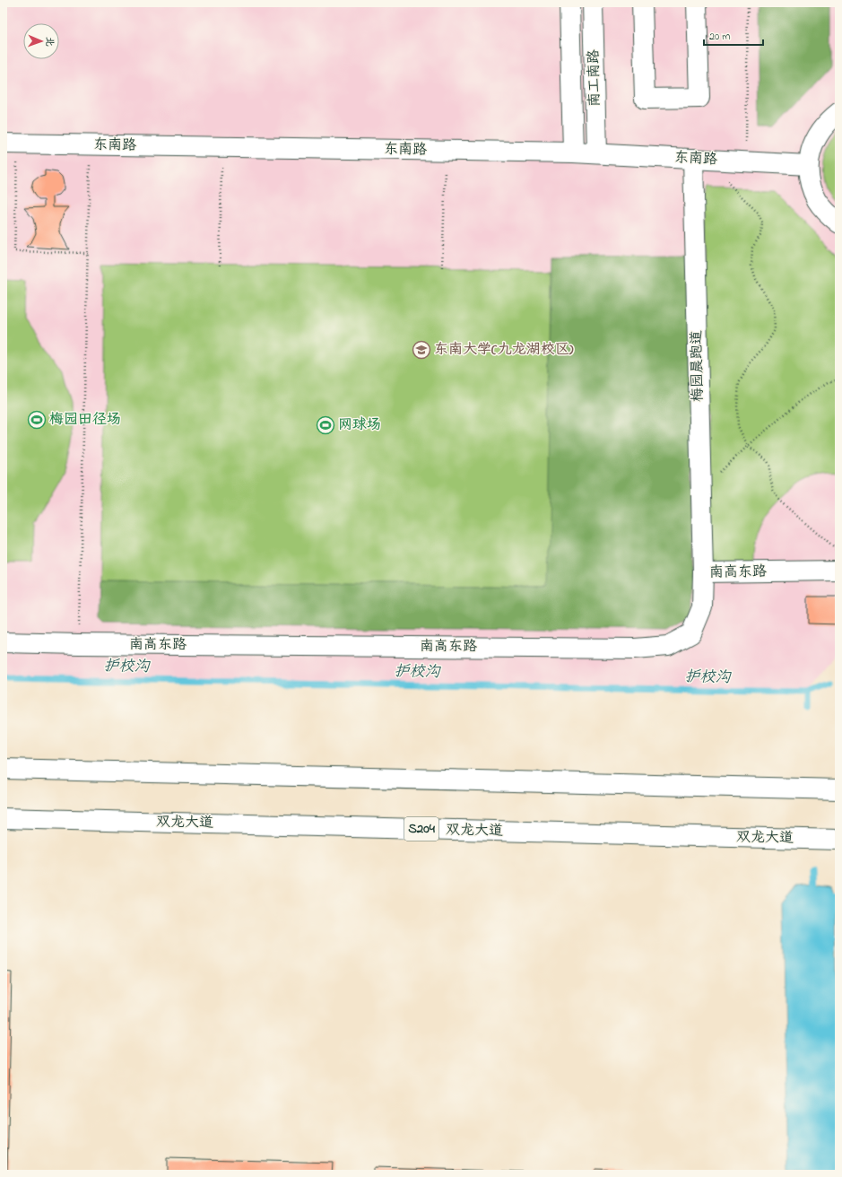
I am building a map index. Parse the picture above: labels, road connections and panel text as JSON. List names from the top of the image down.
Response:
{
  "streets": {
    "street": [
      "南工南路",
      "东南路",
      "梅园晨跑道",
      "南高东路",
      "双龙大道",
      "S204"
    ]
  },
  "crossings": [
    ["南工南路", "东南路"],
    ["东南路", "梅园晨跑道"],
    ["梅园晨跑道", "南高东路"]
  ],
  "water": ["护校沟"],
  "places": {
    "school or university": ["东南大学(九龙湖校区)"],
    "sports": ["梅园田径场", "网球场"]
  },
  "scale_bar": "20 m",
  "north": "right"
}
